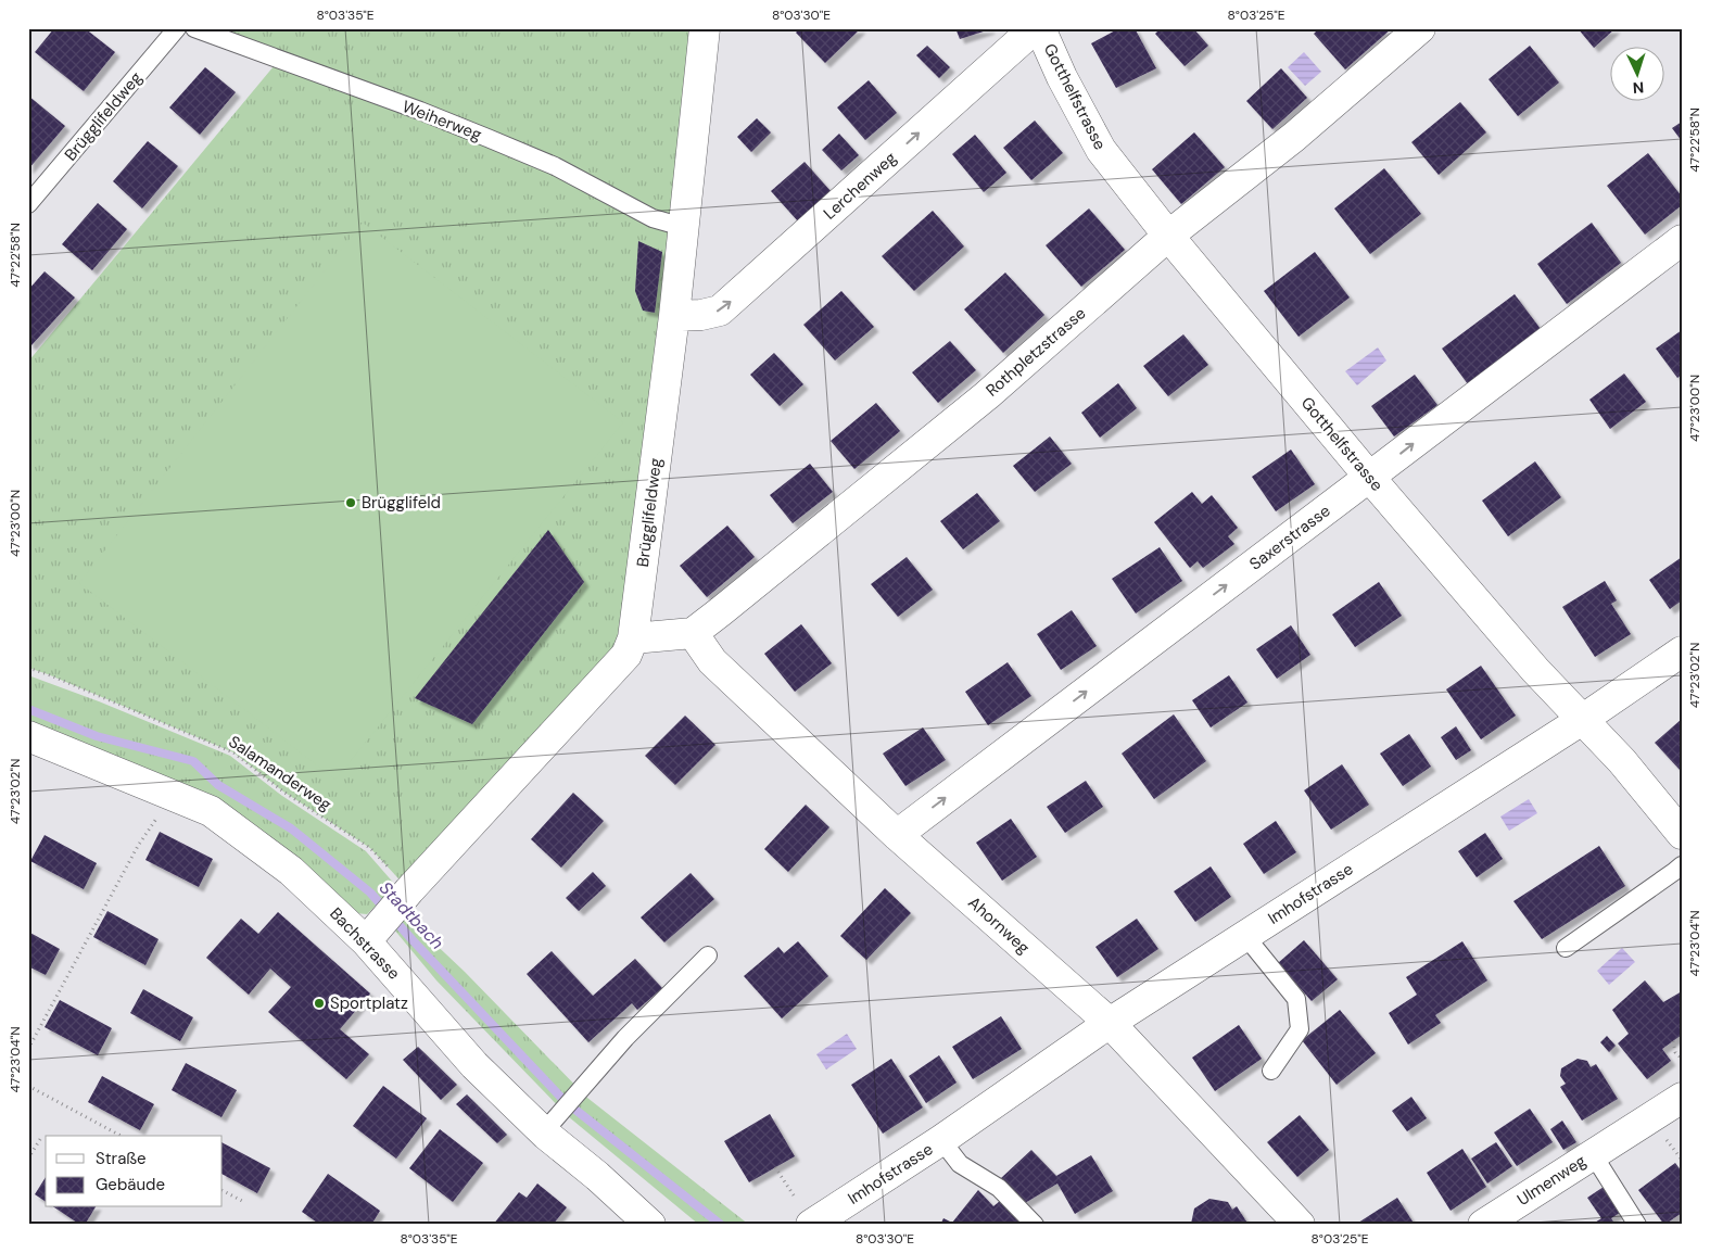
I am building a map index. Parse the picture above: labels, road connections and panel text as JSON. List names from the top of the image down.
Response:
{
  "streets": {
    "street": [
      "Gotthelfstrasse",
      "Brügglifeldweg",
      "Lerchenweg",
      "Rothpletzstrasse",
      "Saxerstrasse",
      "Imhofstrasse",
      "Ahornweg",
      "Bachstrasse",
      "Ulmenweg"
    ],
    "lane": ["Weiherweg"],
    "path": ["Salamanderweg"]
  },
  "crossings": [
    ["Gotthelfstrasse", "Rothpletzstrasse"],
    ["Gotthelfstrasse", "Saxerstrasse"],
    ["Gotthelfstrasse", "Imhofstrasse"],
    ["Brügglifeldweg", "Weiherweg"],
    ["Brügglifeldweg", "Lerchenweg"],
    ["Brügglifeldweg", "Salamanderweg"],
    ["Brügglifeldweg", "Bachstrasse"],
    ["Rothpletzstrasse", "Ahornweg"],
    ["Saxerstrasse", "Ahornweg"],
    ["Imhofstrasse", "Ahornweg"]
  ],
  "one_way": ["Lerchenweg", "Saxerstrasse"],
  "water": ["Stadtbach"],
  "places": ["Brügglifeld", "Sportplatz"],
  "legend": ["Straße", "Gebäude"],
  "north": "bottom",
  "coordinates": [
    "8°03'35\"E",
    "8°03'30\"E",
    "8°03'25\"E",
    "47°22'58\"N",
    "47°23'00\"N",
    "47°23'02\"N",
    "47°23'04\"N"
  ]
}
